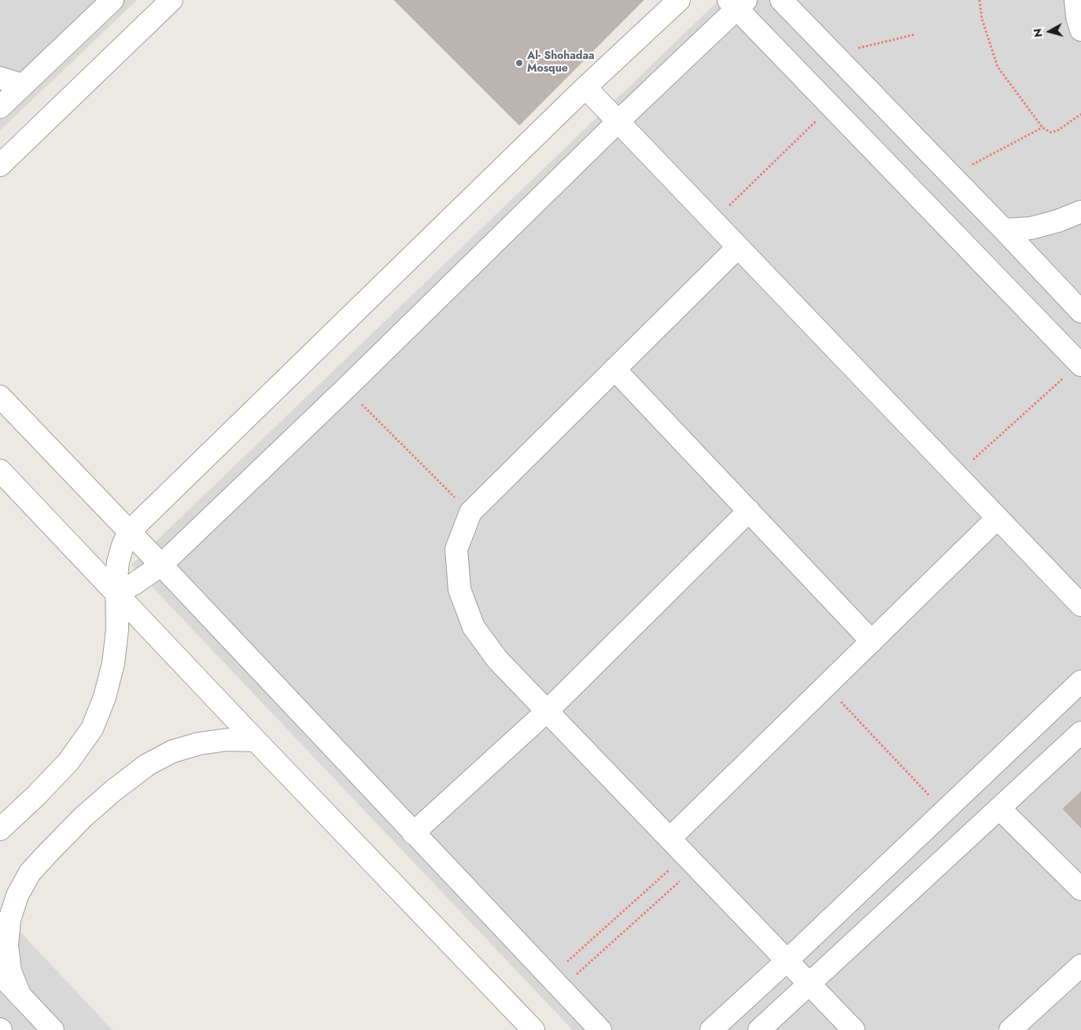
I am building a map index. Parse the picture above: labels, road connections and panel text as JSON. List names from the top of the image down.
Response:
{
  "places": ["Al- Shohadaa Mosque"],
  "north": "left"
}
